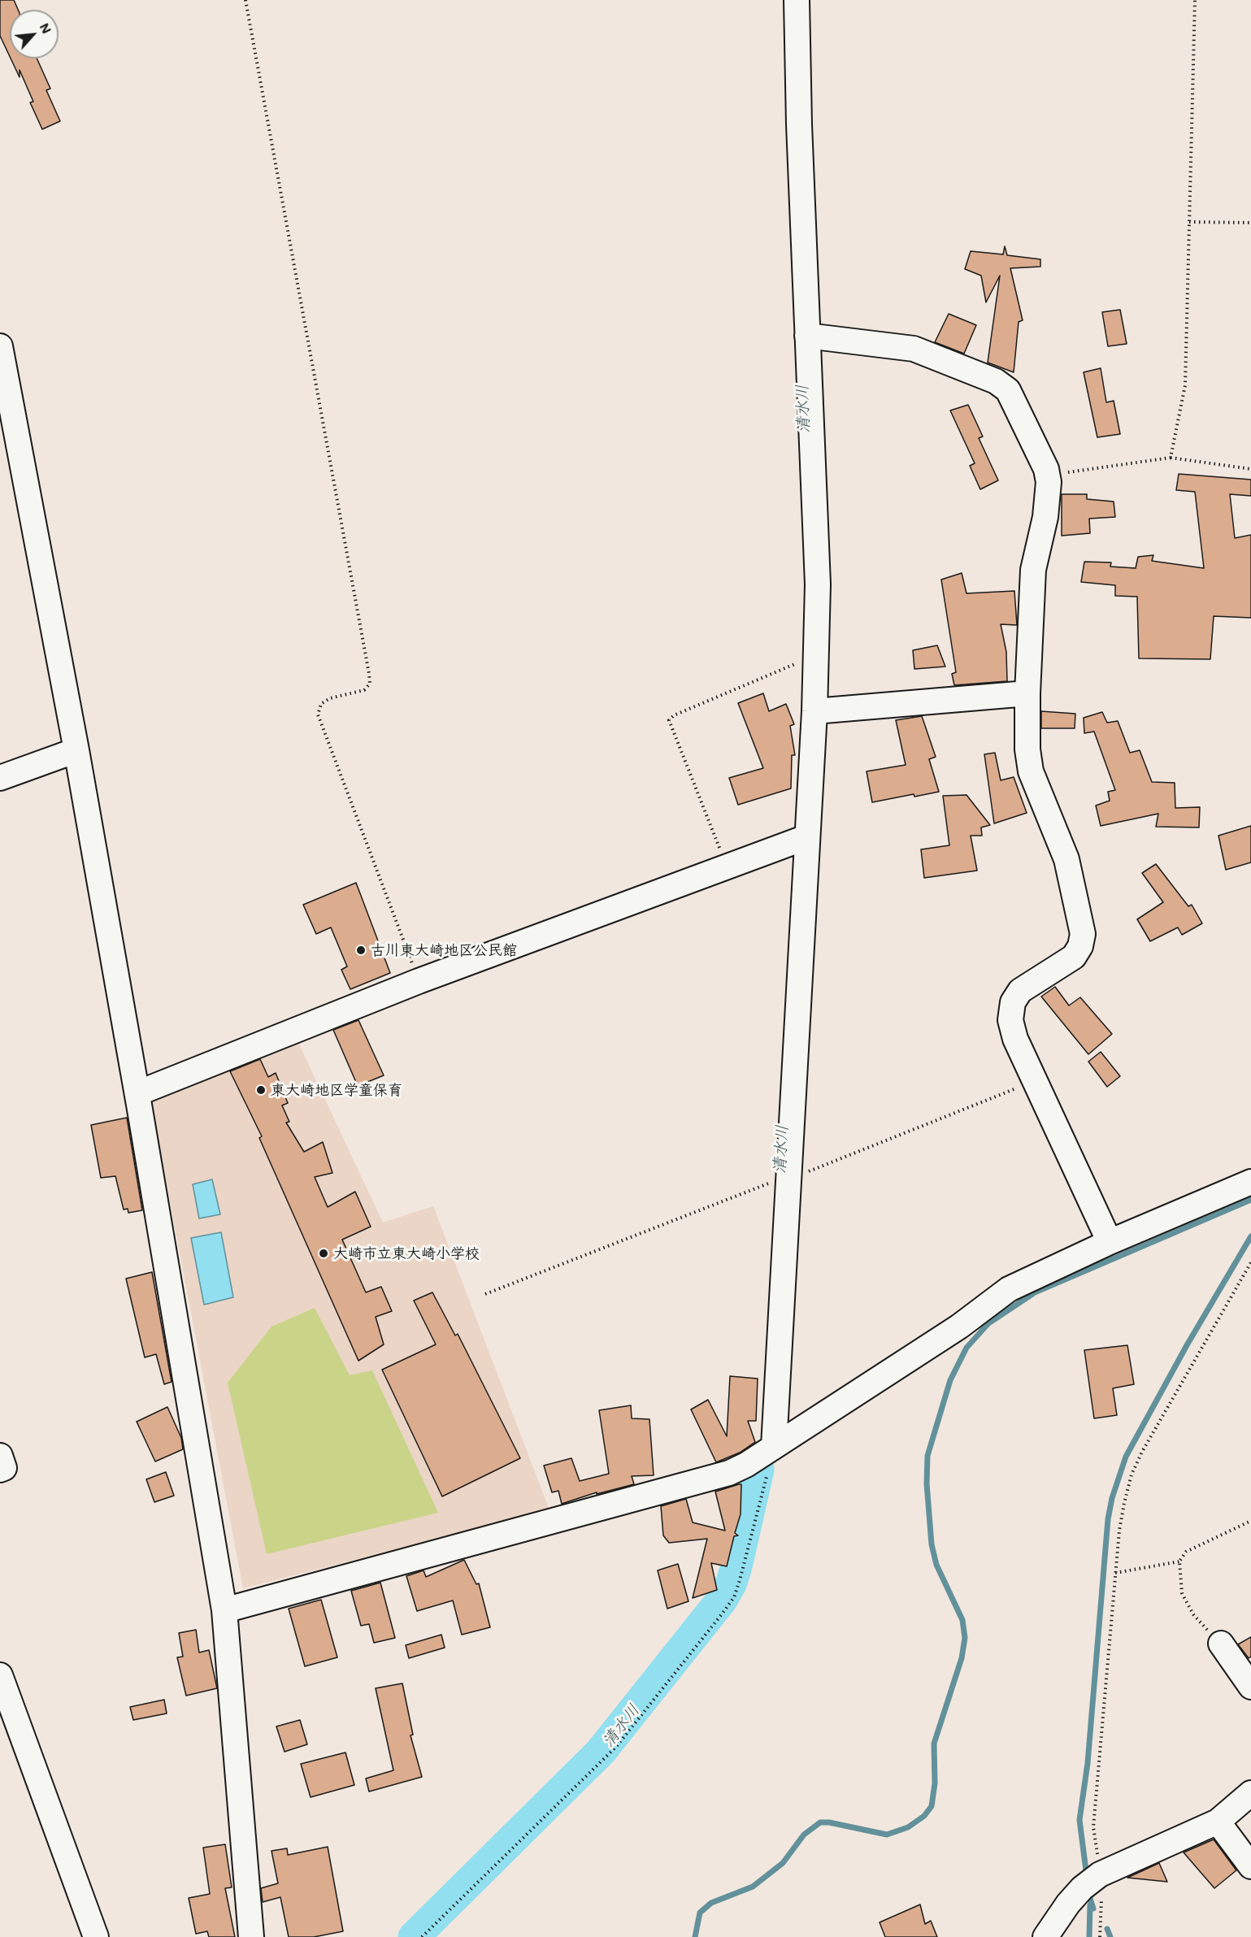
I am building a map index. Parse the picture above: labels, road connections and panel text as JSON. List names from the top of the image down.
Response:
{
  "water": ["清水川"],
  "places": ["古川東大崎地区公民館", "東大崎地区学童保育", "大崎市立東大崎小学校"],
  "north": "top right"
}
